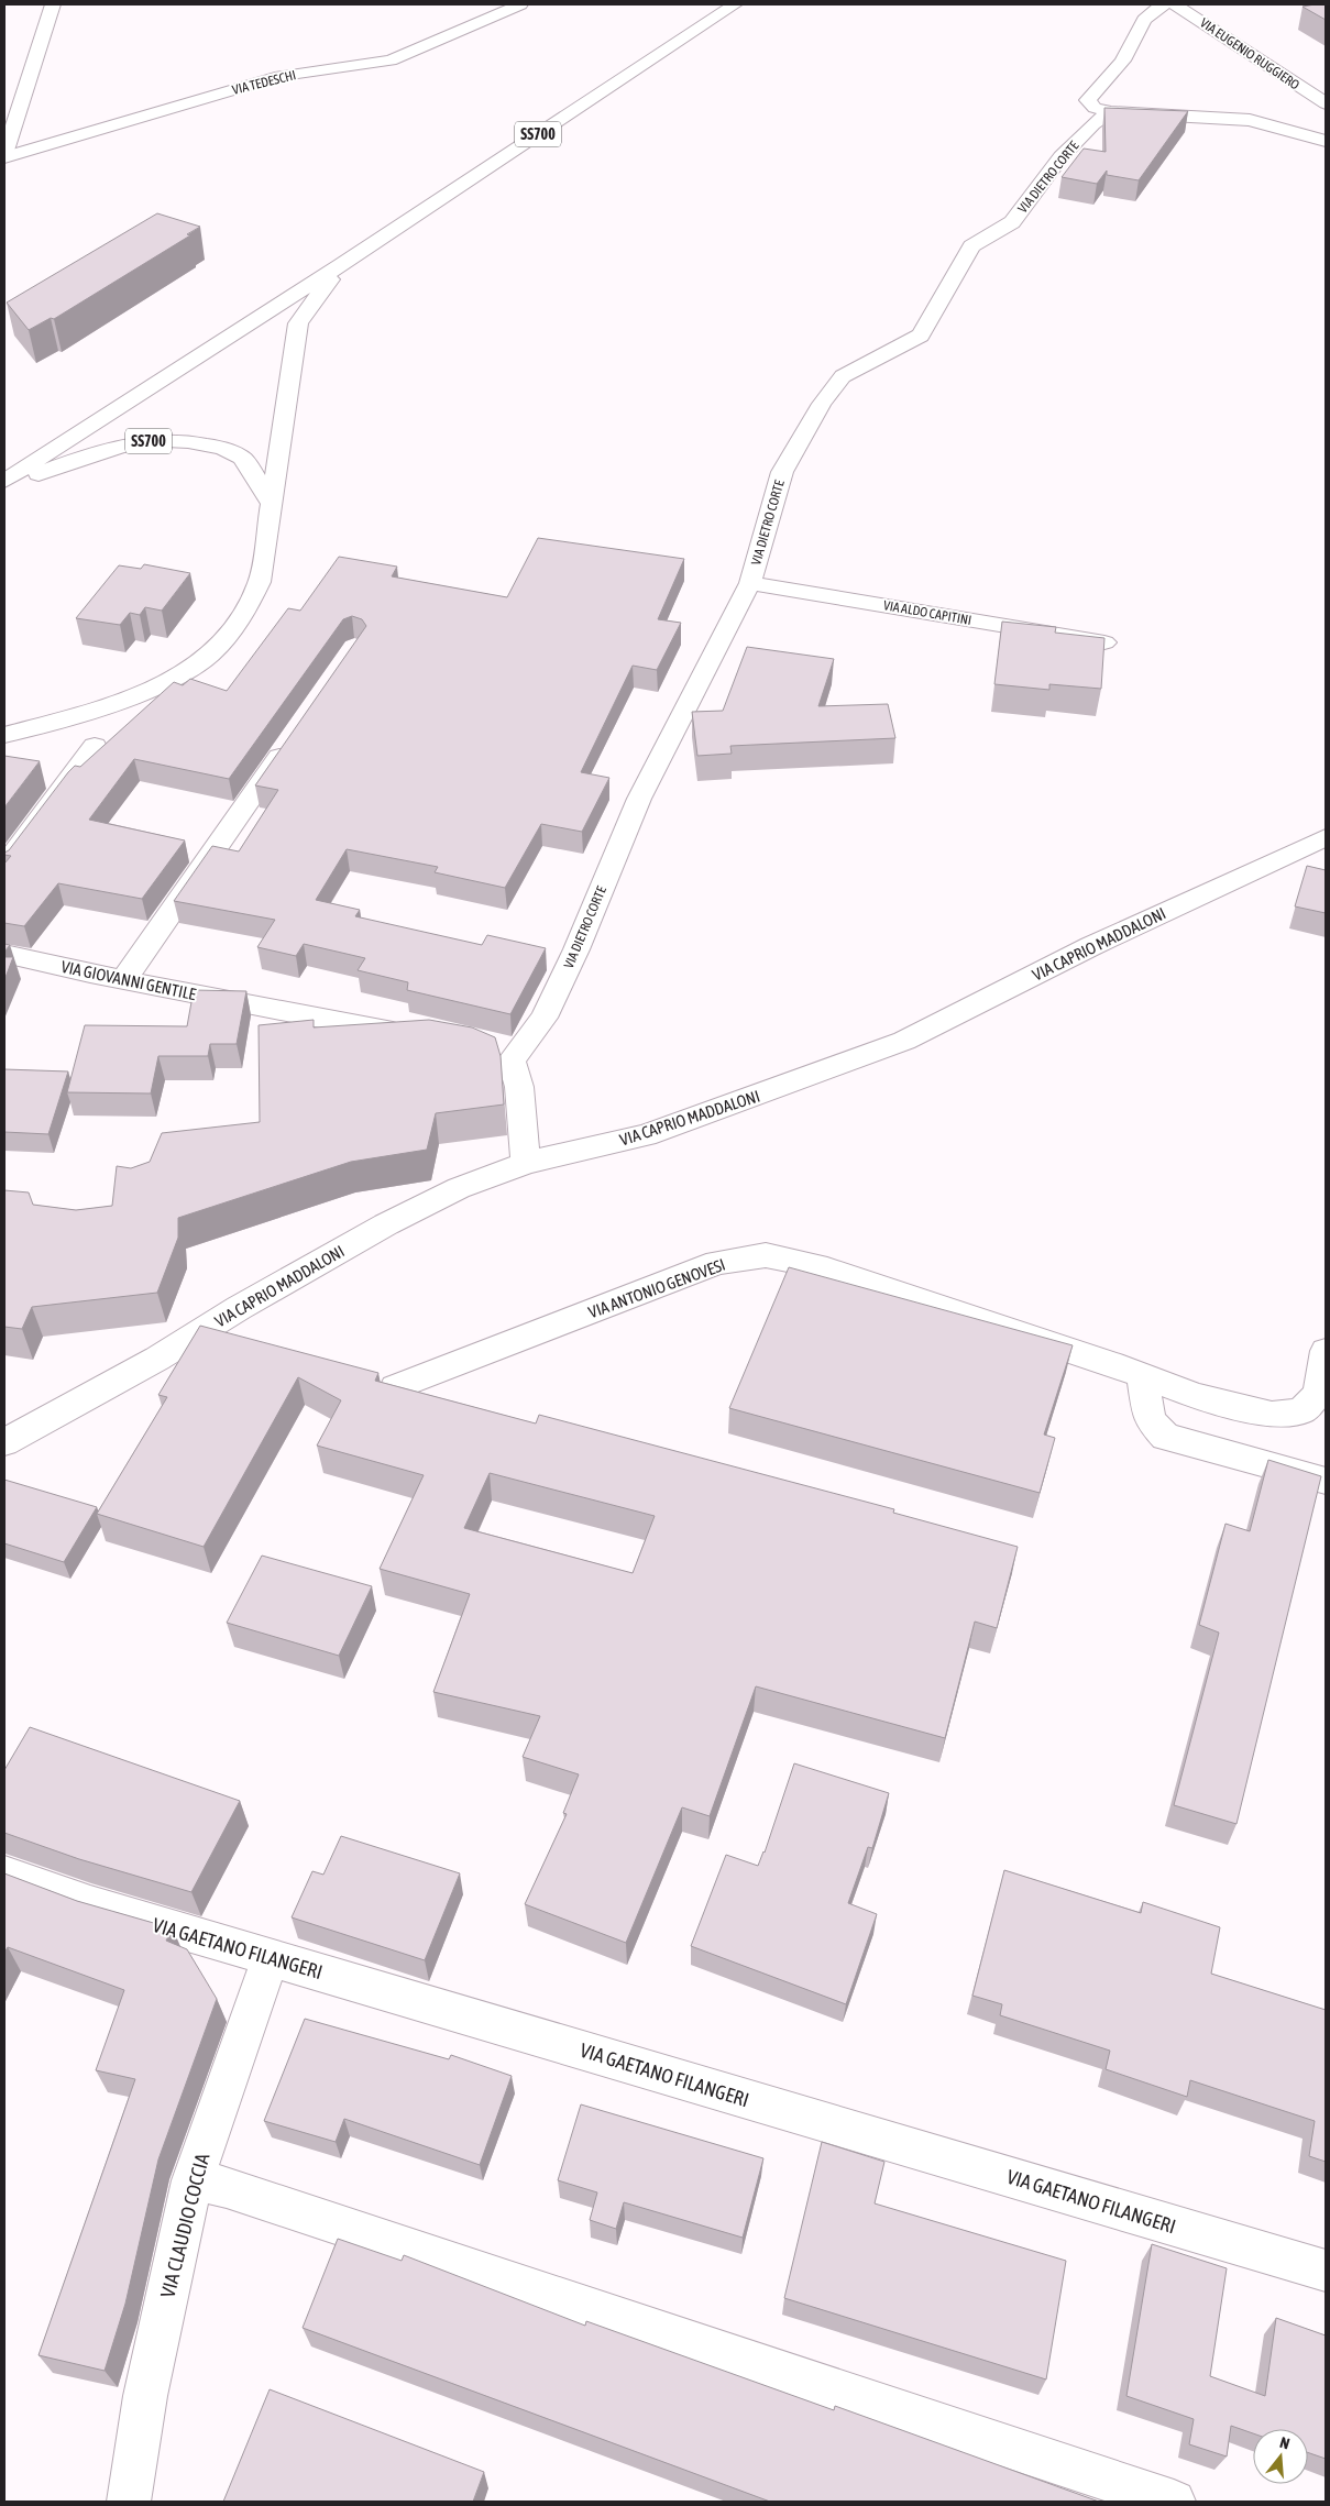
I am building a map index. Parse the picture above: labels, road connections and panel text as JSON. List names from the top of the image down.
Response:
{
  "streets": {
    "main road": [
      "VIA EUGENIO RUGGIERO",
      "VIA TEDESCHI",
      "SS700",
      "VIA DIETRO CORTE",
      "VIA ALDO CAPITINI",
      "VIA CAPRIO MADDALONI",
      "VIA GIOVANNI GENTILE",
      "VIA ANTONIO GENOVESI",
      "VIA GAETANO FILANGERI",
      "VIA CLAUDIO COCCIA"
    ]
  },
  "crossings": [
    ["VIA DIETRO CORTE", "VIA ALDO CAPITINI"],
    ["VIA DIETRO CORTE", "VIA CAPRIO MADDALONI"],
    ["VIA GAETANO FILANGERI", "VIA CLAUDIO COCCIA"]
  ],
  "north": "top"
}
